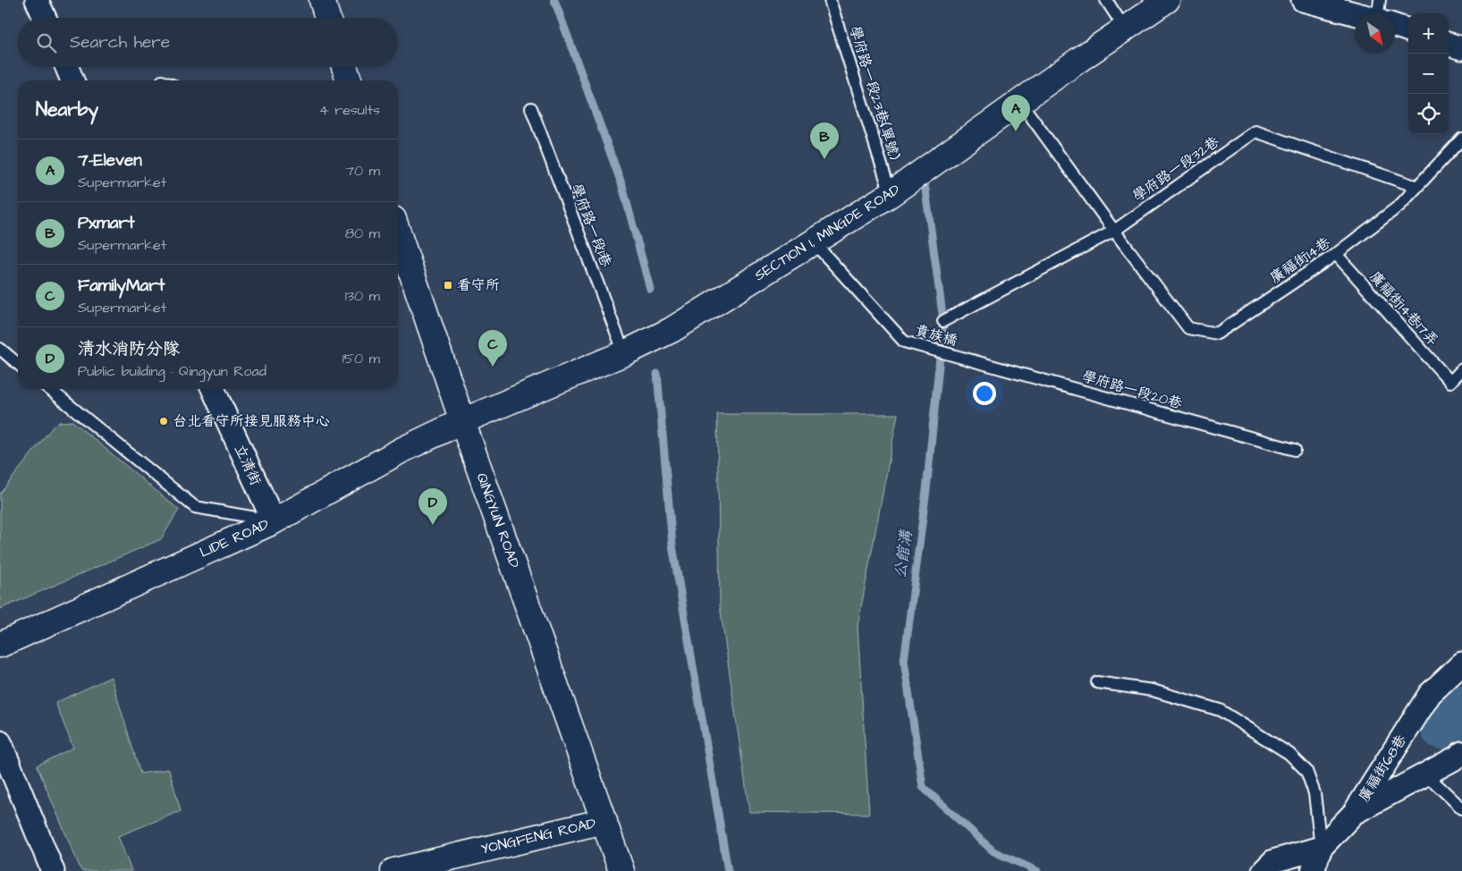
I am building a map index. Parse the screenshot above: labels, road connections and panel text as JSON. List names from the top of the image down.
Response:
{
  "streets": {
    "street": [
      "SECTION 1, MINGDE ROAD",
      "立清街",
      "QINGYUN ROAD",
      "LIDE ROAD",
      "廣福街68巷",
      "YONGFENG ROAD"
    ],
    "lane": [
      "學府路一段23巷(單號)",
      "學府路一段32巷",
      "學府路一段1巷",
      "廣福街14巷",
      "廣福街14巷17弄",
      "貴族橋",
      "學府路一段20巷"
    ]
  },
  "crossings": [
    ["學府路一段23巷(單號)", "SECTION 1, MINGDE ROAD"],
    ["學府路一段32巷", "廣福街14巷"],
    ["學府路一段1巷", "SECTION 1, MINGDE ROAD"],
    ["SECTION 1, MINGDE ROAD", "貴族橋"],
    ["SECTION 1, MINGDE ROAD", "QINGYUN ROAD"],
    ["SECTION 1, MINGDE ROAD", "LIDE ROAD"],
    ["廣福街14巷", "廣福街14巷17弄"],
    ["貴族橋", "學府路一段20巷"],
    ["立清街", "LIDE ROAD"],
    ["QINGYUN ROAD", "LIDE ROAD"],
    ["QINGYUN ROAD", "YONGFENG ROAD"]
  ],
  "water": ["公館溝"],
  "places": {
    "transit": ["看守所"],
    "other": ["台北看守所接見服務中心"]
  },
  "north": "bottom right",
  "page": {
    "map_buttons": ["+", "−"],
    "search": "Search here",
    "heading": ["Nearby", "4 results"],
    "pins": [
      "A",
      "B",
      "C",
      "D"
    ],
    "list": [
      {
        "mark": "A",
        "name": "7-Eleven",
        "note": "Supermarket",
        "value": "70 m"
      },
      {
        "mark": "B",
        "name": "Pxmart",
        "note": "Supermarket",
        "value": "80 m"
      },
      {
        "mark": "C",
        "name": "FamilyMart",
        "note": "Supermarket",
        "value": "130 m"
      },
      {
        "mark": "D",
        "name": "清水消防分隊",
        "note": "Public building · Qingyun Road",
        "value": "150 m"
      }
    ]
  }
}
